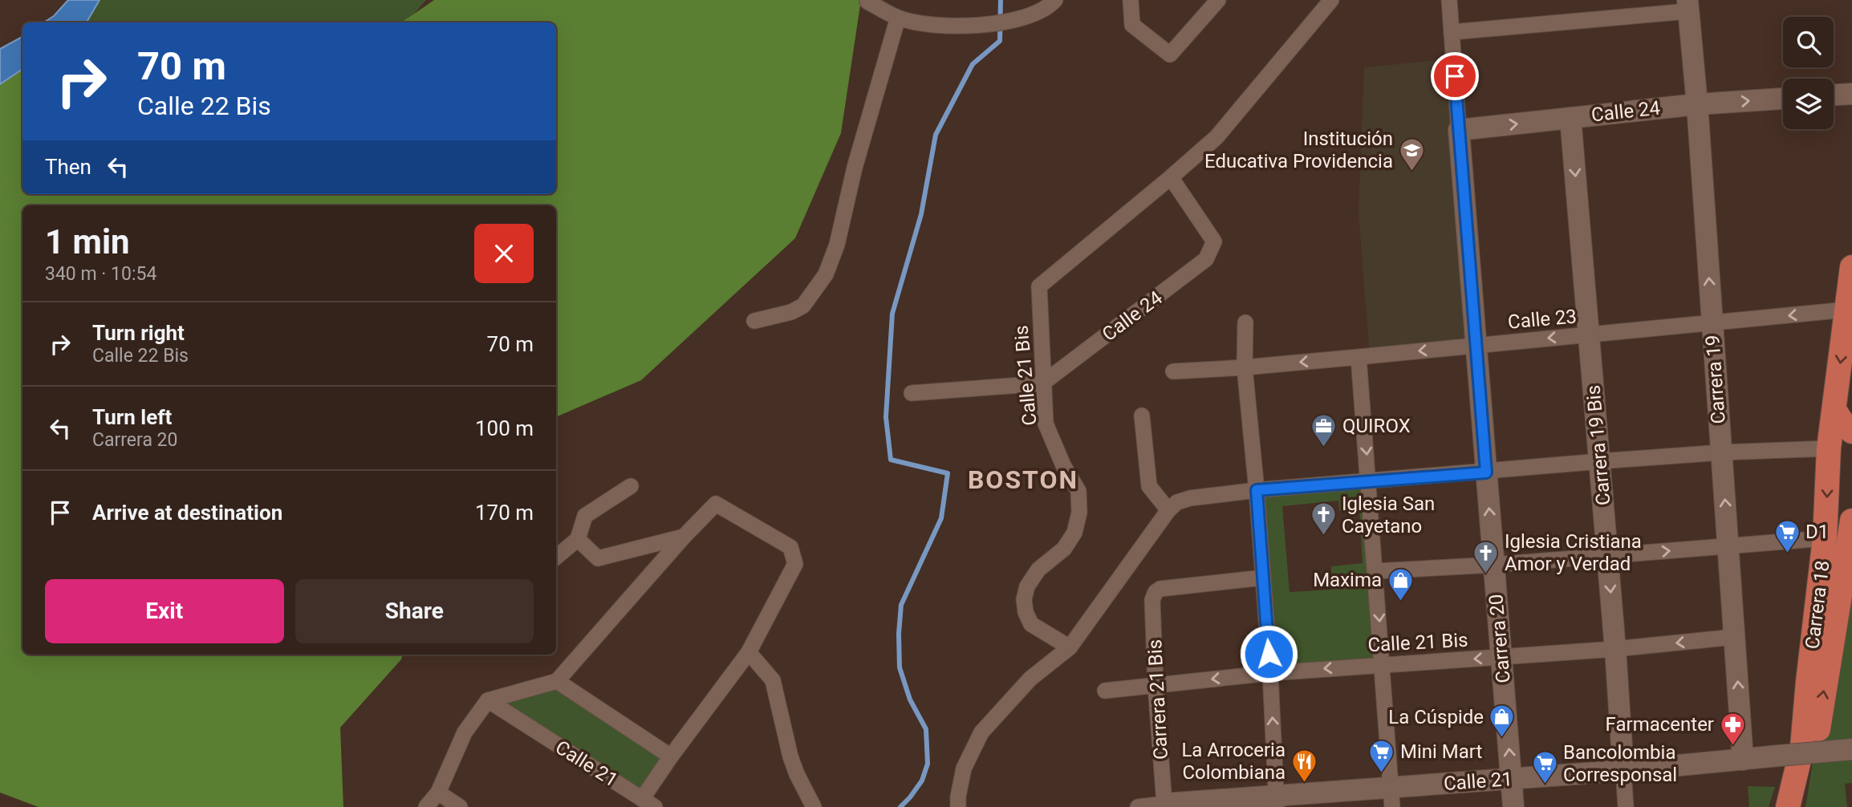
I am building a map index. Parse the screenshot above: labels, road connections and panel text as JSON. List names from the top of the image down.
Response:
{
  "streets": {
    "main road": ["Carrera 18"],
    "street": [
      "Calle 24",
      "Calle 23",
      "Calle 21 Bis",
      "Carrera 19",
      "Carrera 19 Bis",
      "Carrera 20",
      "Carrera 21 Bis",
      "Calle 21"
    ]
  },
  "crossings": [
    ["Calle 24", "Calle 21 Bis"],
    ["Calle 24", "Carrera 19"],
    ["Calle 24", "Carrera 19 Bis"],
    ["Calle 24", "Carrera 20"],
    ["Calle 23", "Carrera 19"],
    ["Calle 23", "Carrera 19 Bis"],
    ["Calle 23", "Carrera 18"],
    ["Calle 23", "Carrera 20"],
    ["Calle 21 Bis", "Carrera 19"],
    ["Calle 21 Bis", "Carrera 19 Bis"],
    ["Calle 21 Bis", "Carrera 20"],
    ["Calle 21 Bis", "Carrera 21 Bis"],
    ["Carrera 19", "Calle 21"],
    ["Carrera 19 Bis", "Calle 21"],
    ["Carrera 20", "Calle 21"],
    ["Carrera 21 Bis", "Calle 21"]
  ],
  "one_way": ["Carrera 19", "Carrera 19 Bis"],
  "districts": ["BOSTON"],
  "places": {
    "school or university": ["Institución Educativa Providencia"],
    "office": ["QUIROX"],
    "church": ["Iglesia San Cayetano", "Iglesia Cristiana Amor y Verdad"],
    "supermarket": ["D1", "Mini Mart", "Bancolombia Corresponsal"],
    "shop": ["Maxima", "La Cúspide"],
    "pharmacy": ["Farmacenter"],
    "restaurant": ["La Arroceria Colombiana"]
  },
  "page": {
    "turn": ["70 m", "Calle 22 Bis"],
    "then": "Then",
    "heading": ["1 min", "340 m · 10:54"],
    "list": [
      {
        "name": "Turn right",
        "note": "Calle 22 Bis",
        "value": "70 m"
      },
      {
        "name": "Turn left",
        "note": "Carrera 20",
        "value": "100 m"
      },
      {
        "name": "Arrive at destination",
        "value": "170 m"
      }
    ],
    "buttons": ["Exit", "Share"]
  }
}
